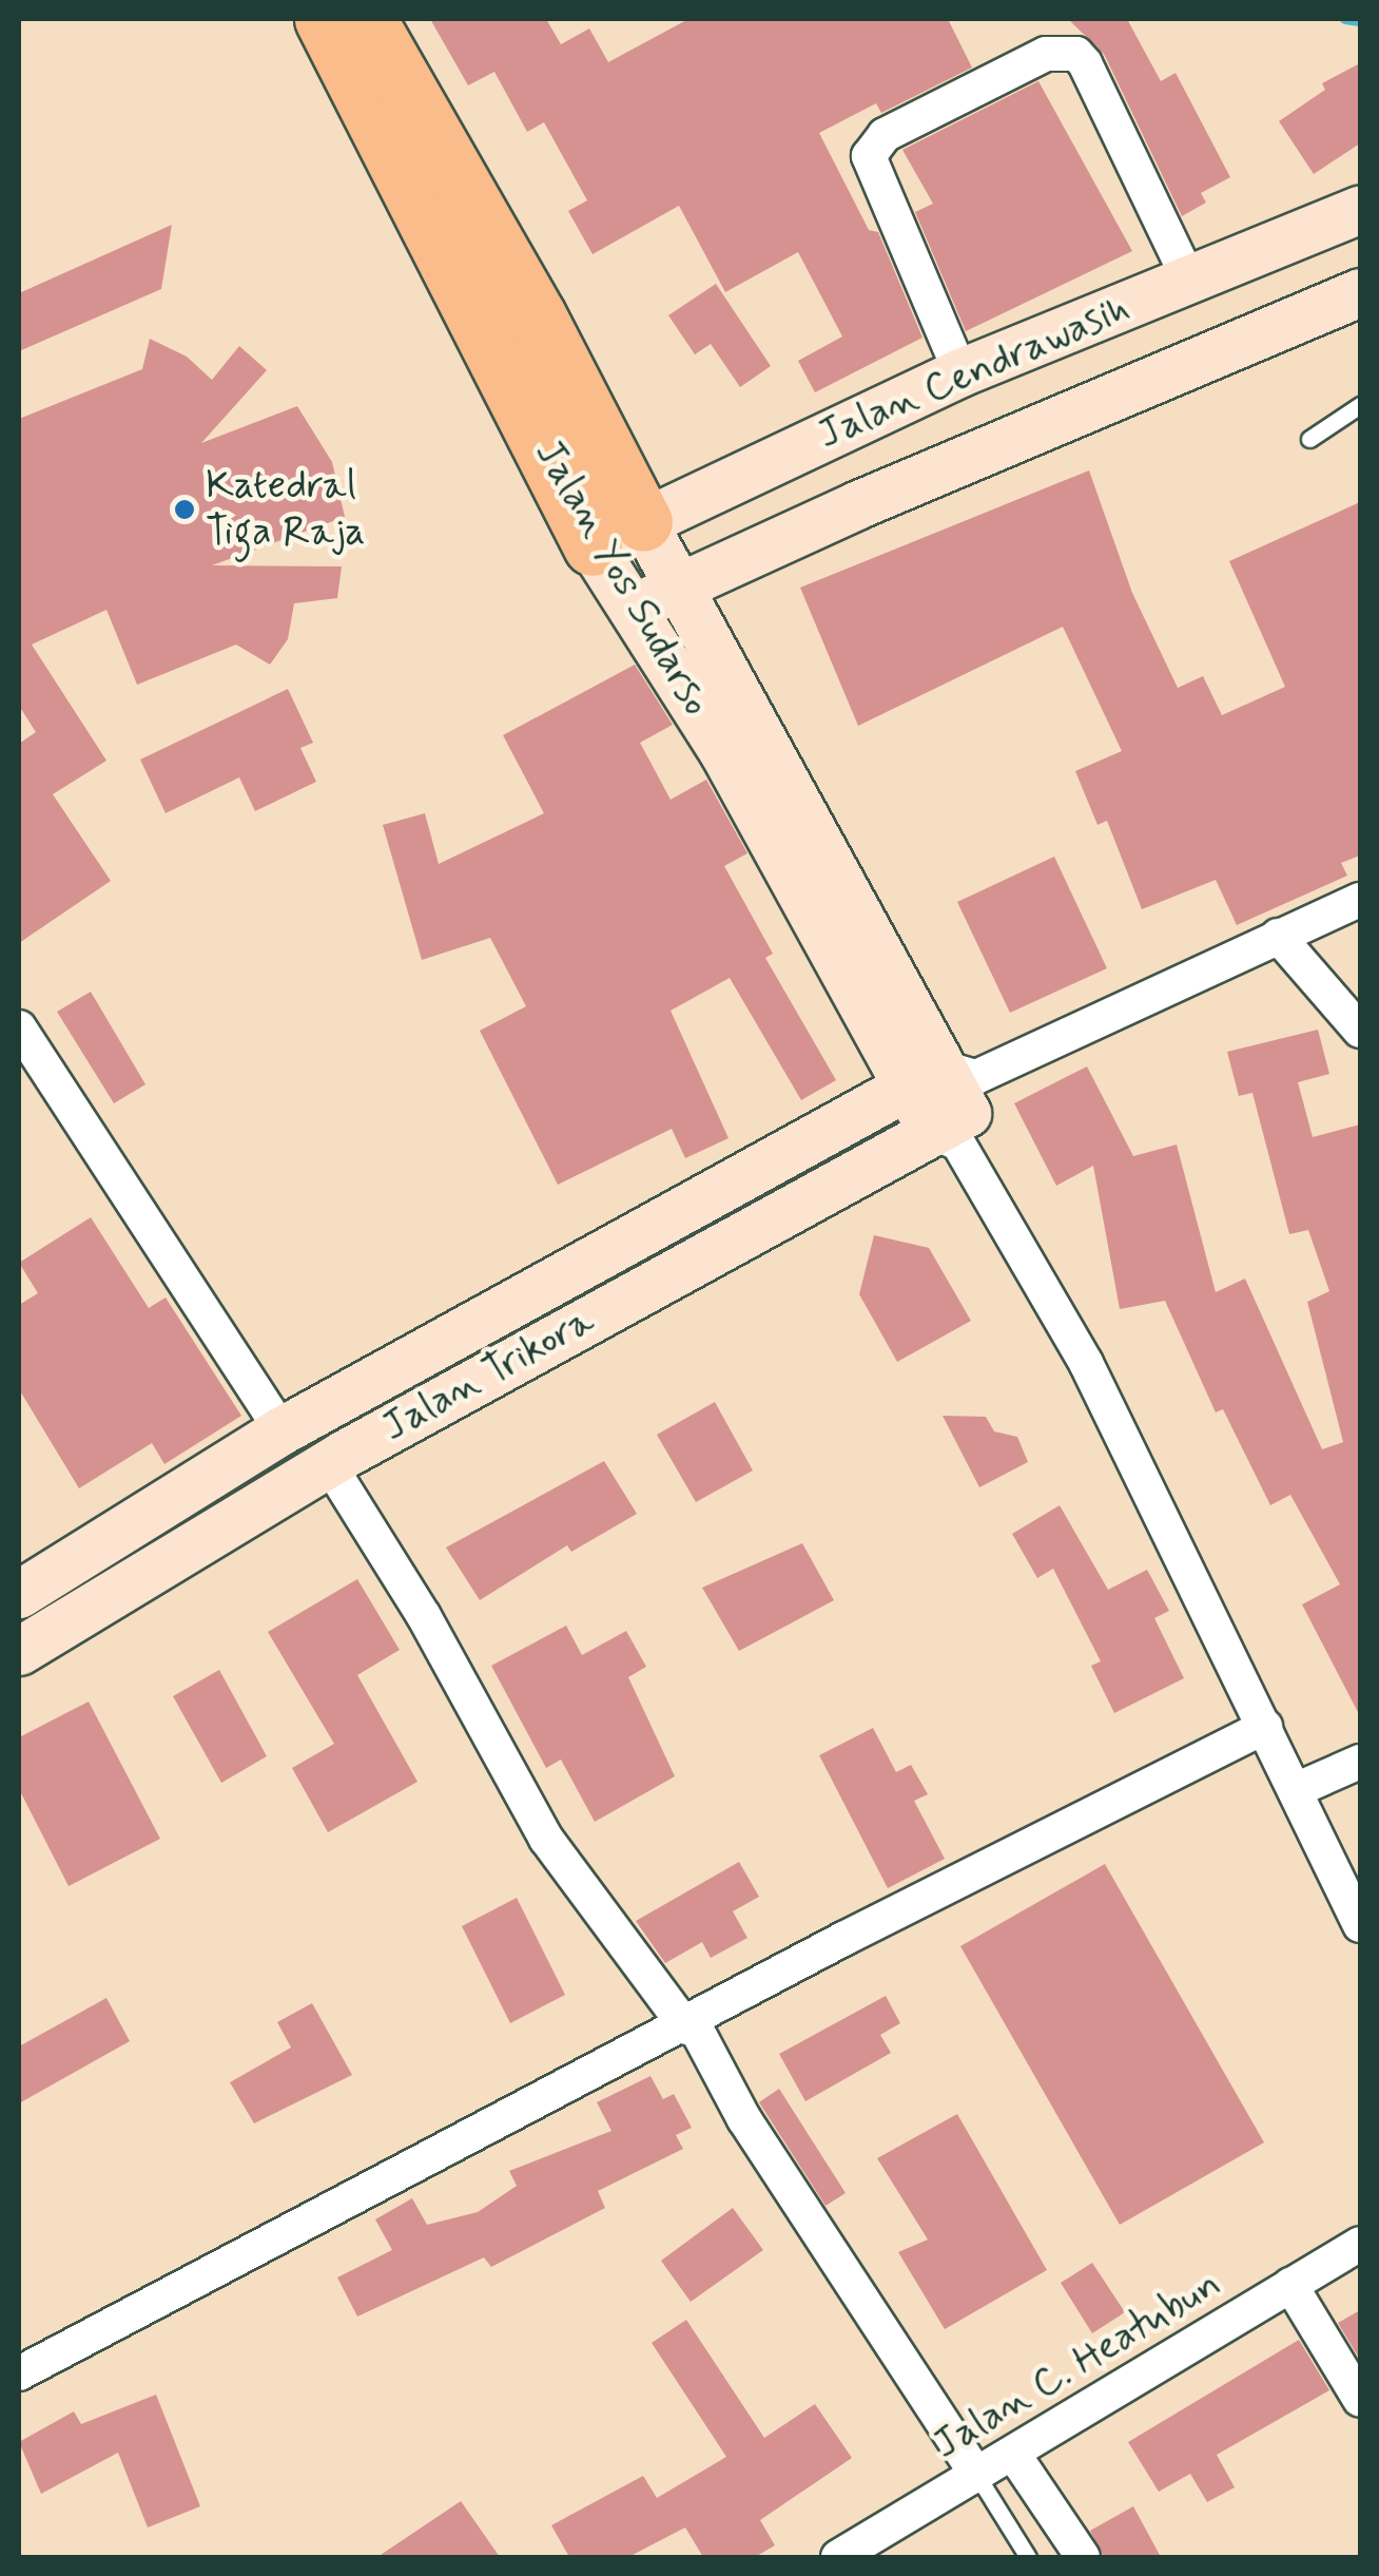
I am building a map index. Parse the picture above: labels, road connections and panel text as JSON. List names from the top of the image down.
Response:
{
  "streets": {
    "highway": ["Jalan Yos Sudarso"],
    "main road": ["Jalan Cendrawasih", "Jalan Trikora"],
    "street": ["Jalan C. Heatubun"]
  },
  "crossings": [
    ["Jalan Cendrawasih", "Jalan Yos Sudarso"],
    ["Jalan Yos Sudarso", "Jalan Trikora"]
  ],
  "places": ["Katedral Tiga Raja"]
}
